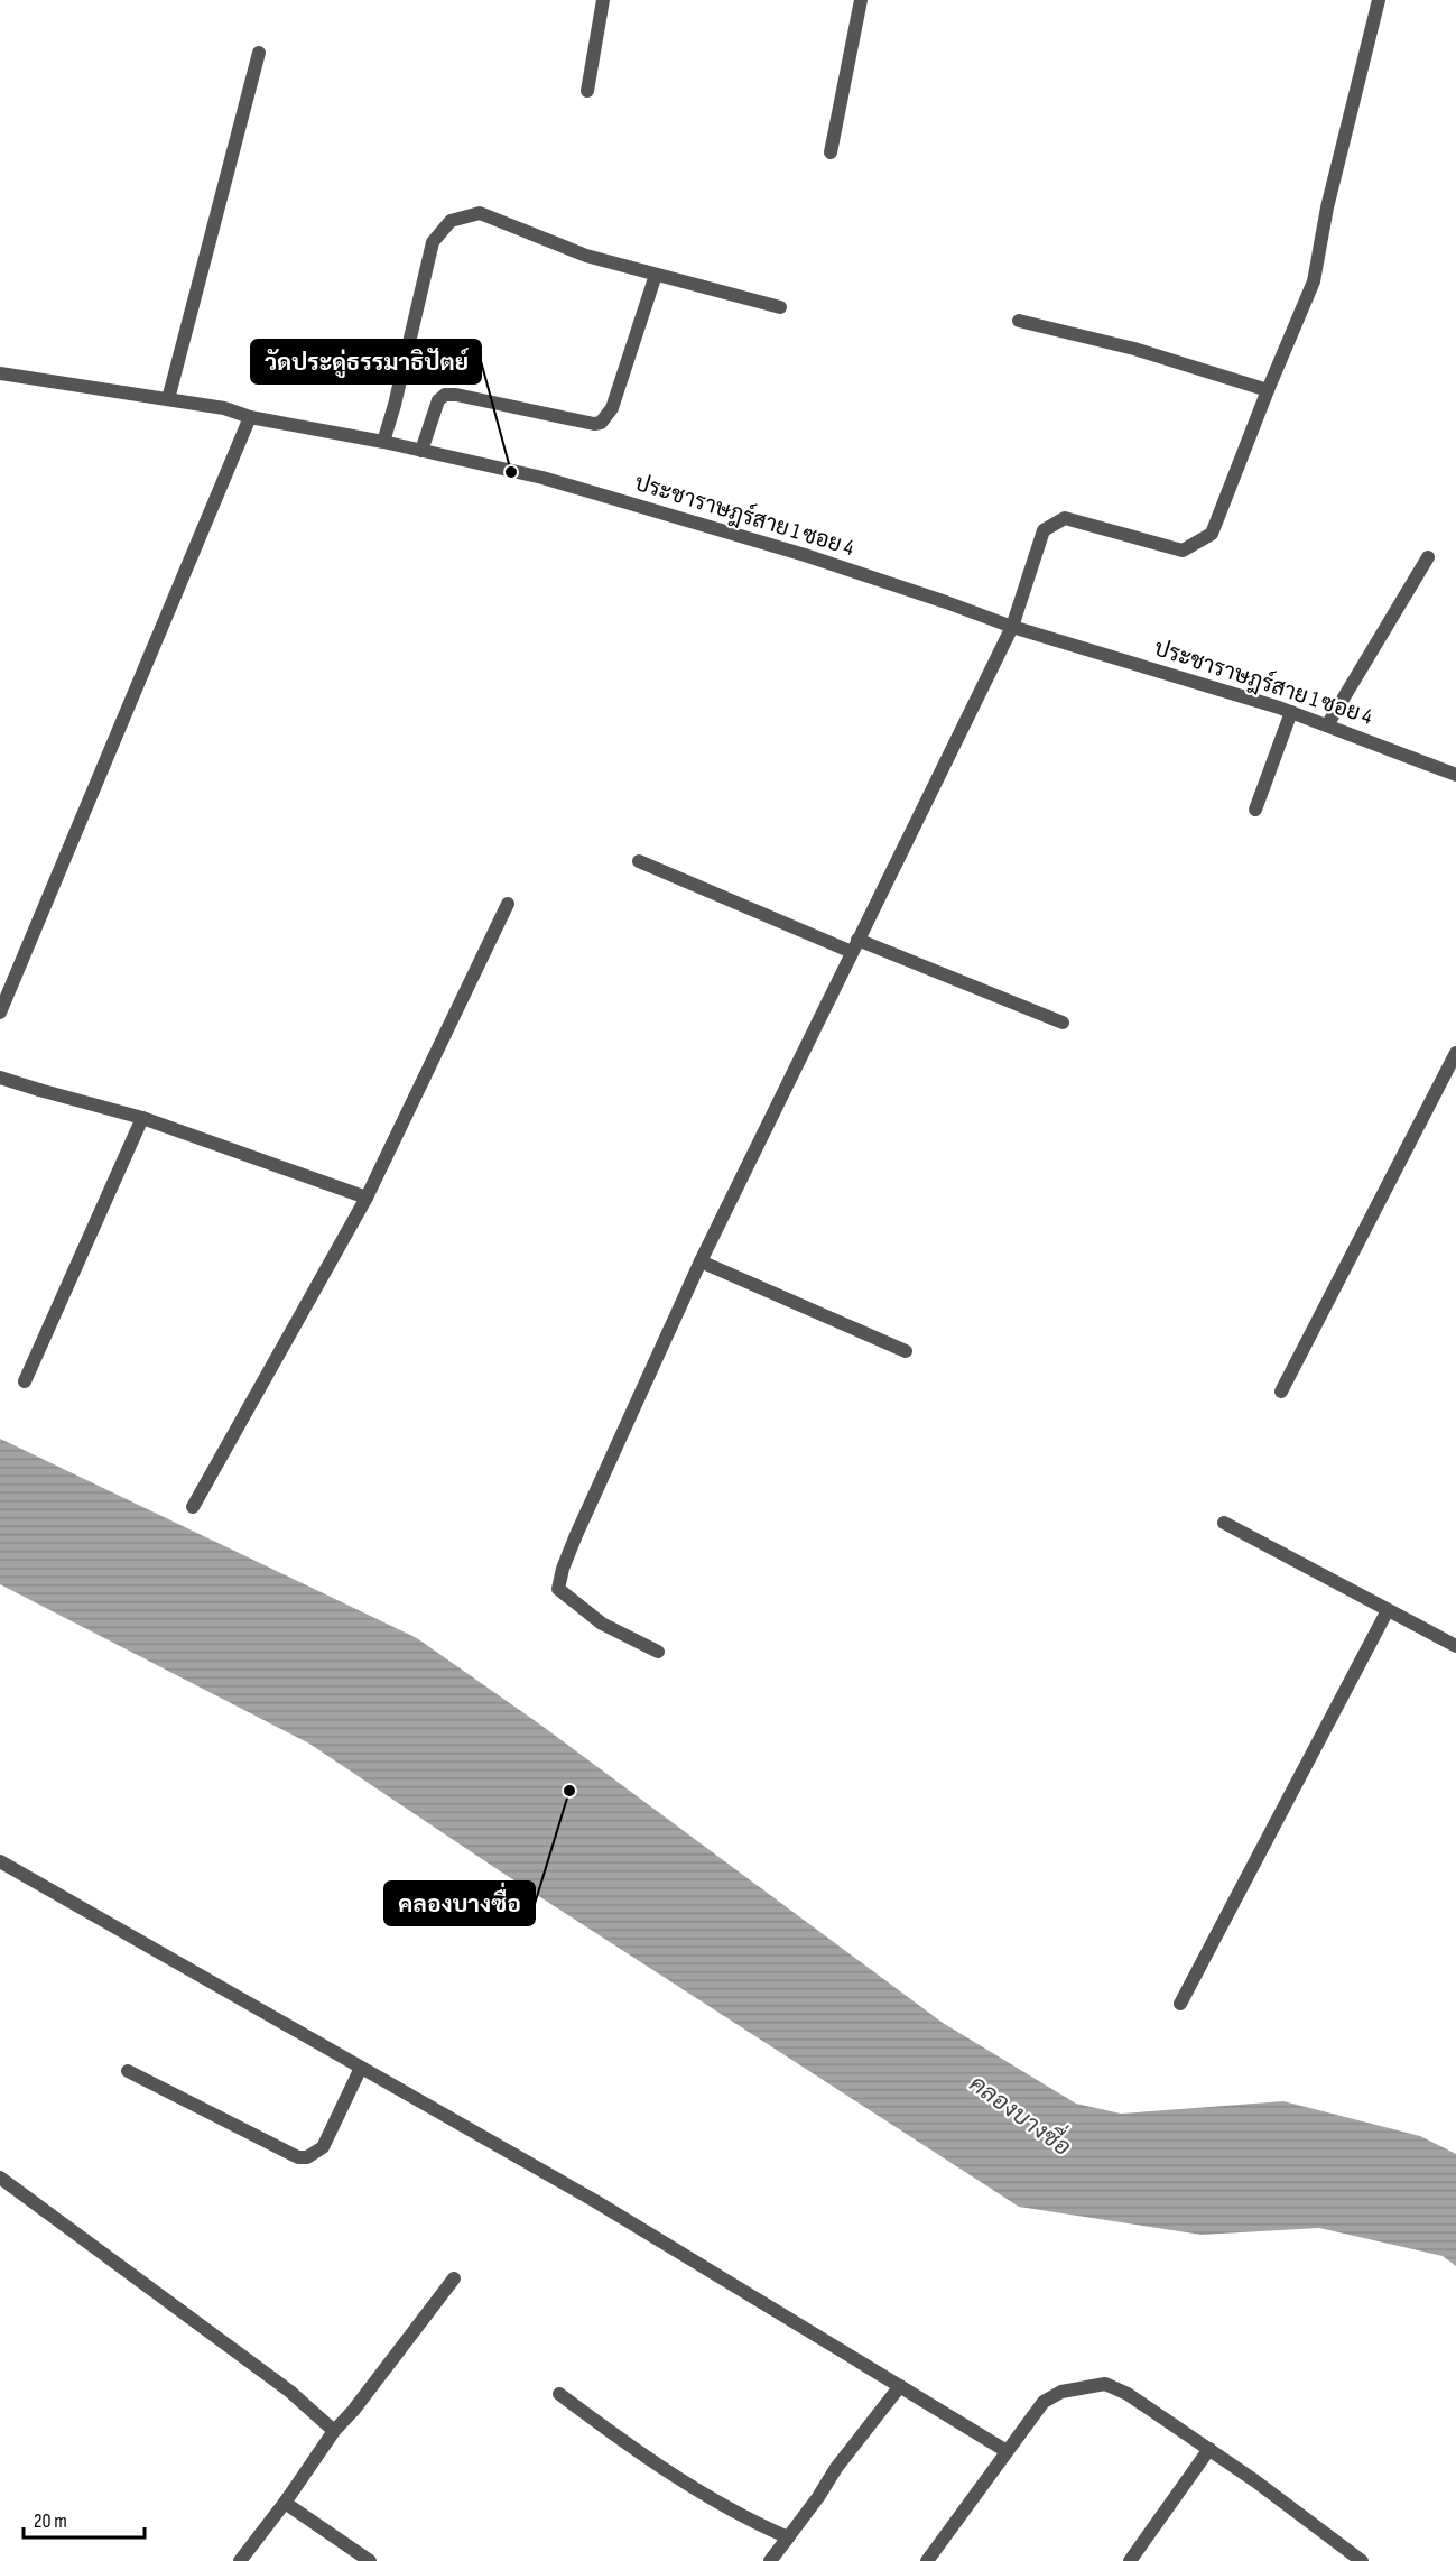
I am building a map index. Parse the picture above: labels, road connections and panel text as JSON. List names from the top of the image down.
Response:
{
  "streets": {
    "street": ["ประชาราษฎร์สาย 1 ซอย 4"]
  },
  "water": ["คลองบางซื่อ"],
  "places": ["วัดประดู่ธรรมาธิปัตย์", "คลองบางซื่อ"],
  "scale_bar": "20 m"
}
